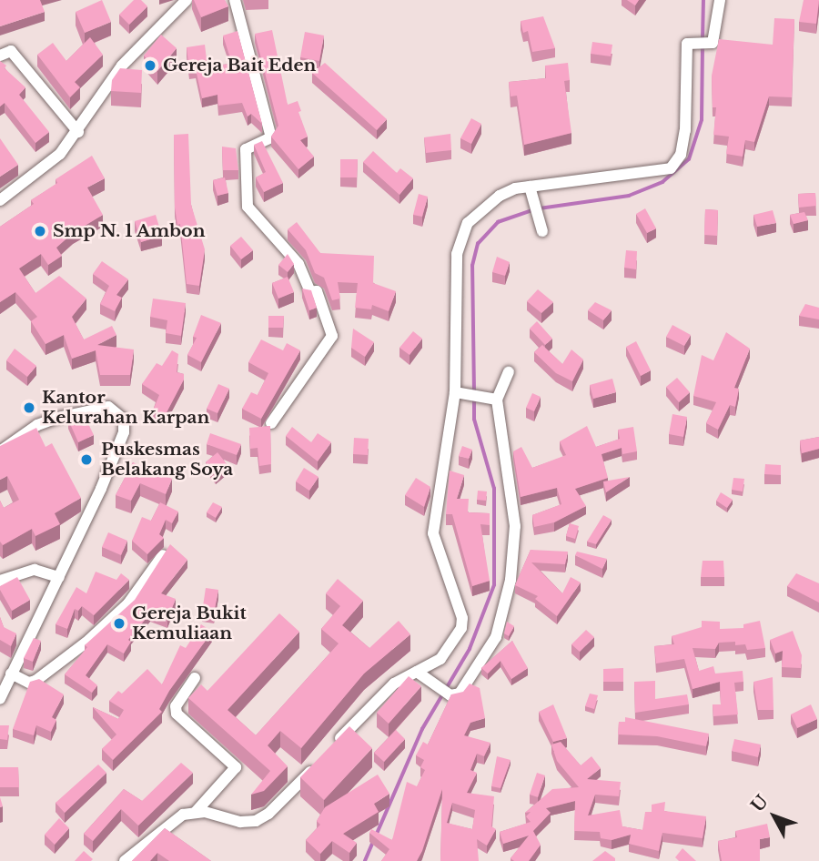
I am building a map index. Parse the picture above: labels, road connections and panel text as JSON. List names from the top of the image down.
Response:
{
  "places": [
    "Gereja Bait Eden",
    "Smp N. 1 Ambon",
    "Kantor Kelurahan Karpan",
    "Puskesmas Belakang Soya",
    "Gereja Bukit Kemuliaan"
  ],
  "north": "top left"
}
